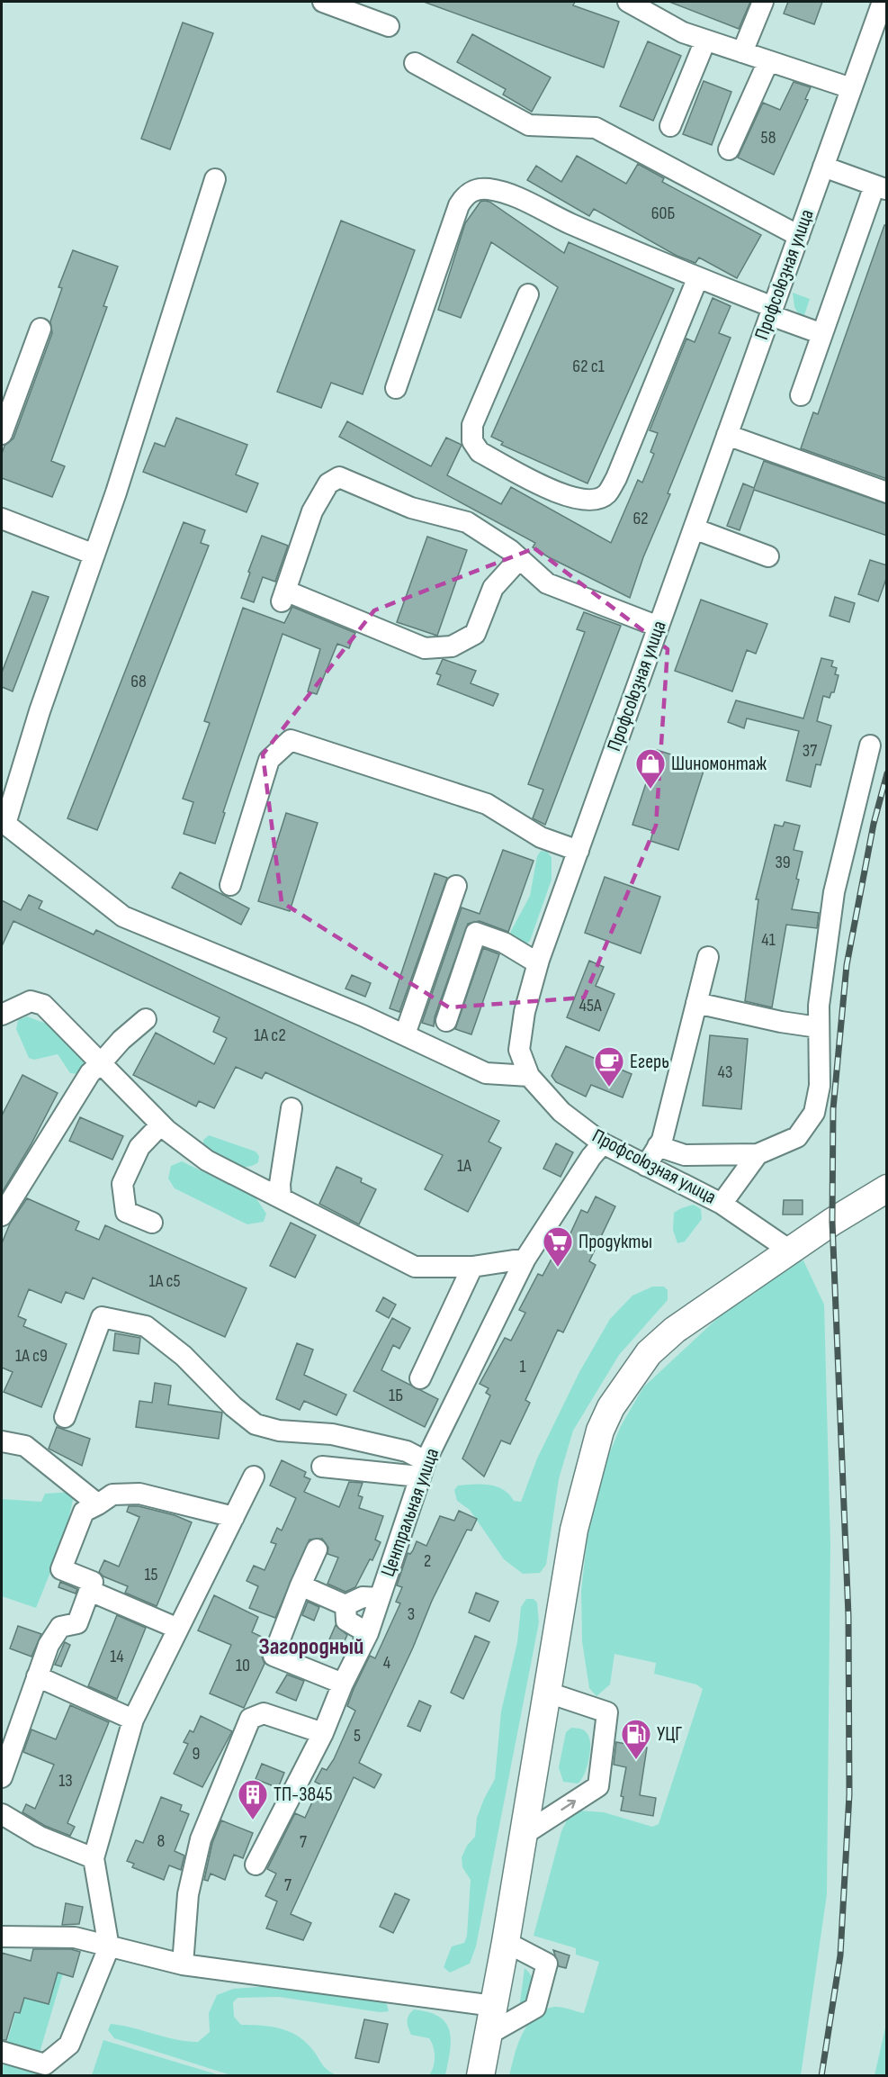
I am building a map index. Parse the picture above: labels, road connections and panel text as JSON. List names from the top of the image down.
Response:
{
  "streets": {
    "street": ["Профсоюзная улица", "Центральная улица"]
  },
  "crossings": [
    ["Профсоюзная улица", "Центральная улица"]
  ],
  "districts": ["Загородный"],
  "places": {
    "shop": ["Шиномонтаж"],
    "cafe": ["Егерь"],
    "supermarket": ["Продукты"],
    "fuel station": ["УЦГ"],
    "building": ["ТП-3845"]
  },
  "house_numbers": [
    "58",
    "60Б",
    "62 с1",
    "62",
    "68",
    "37",
    "39",
    "41",
    "45А",
    "1А с2",
    "43",
    "1А",
    "1А с5",
    "1А с9",
    "1",
    "1Б",
    "2",
    "15",
    "3",
    "14",
    "4",
    "10",
    "5",
    "9",
    "13",
    "8",
    "7",
    "7"
  ]
}
